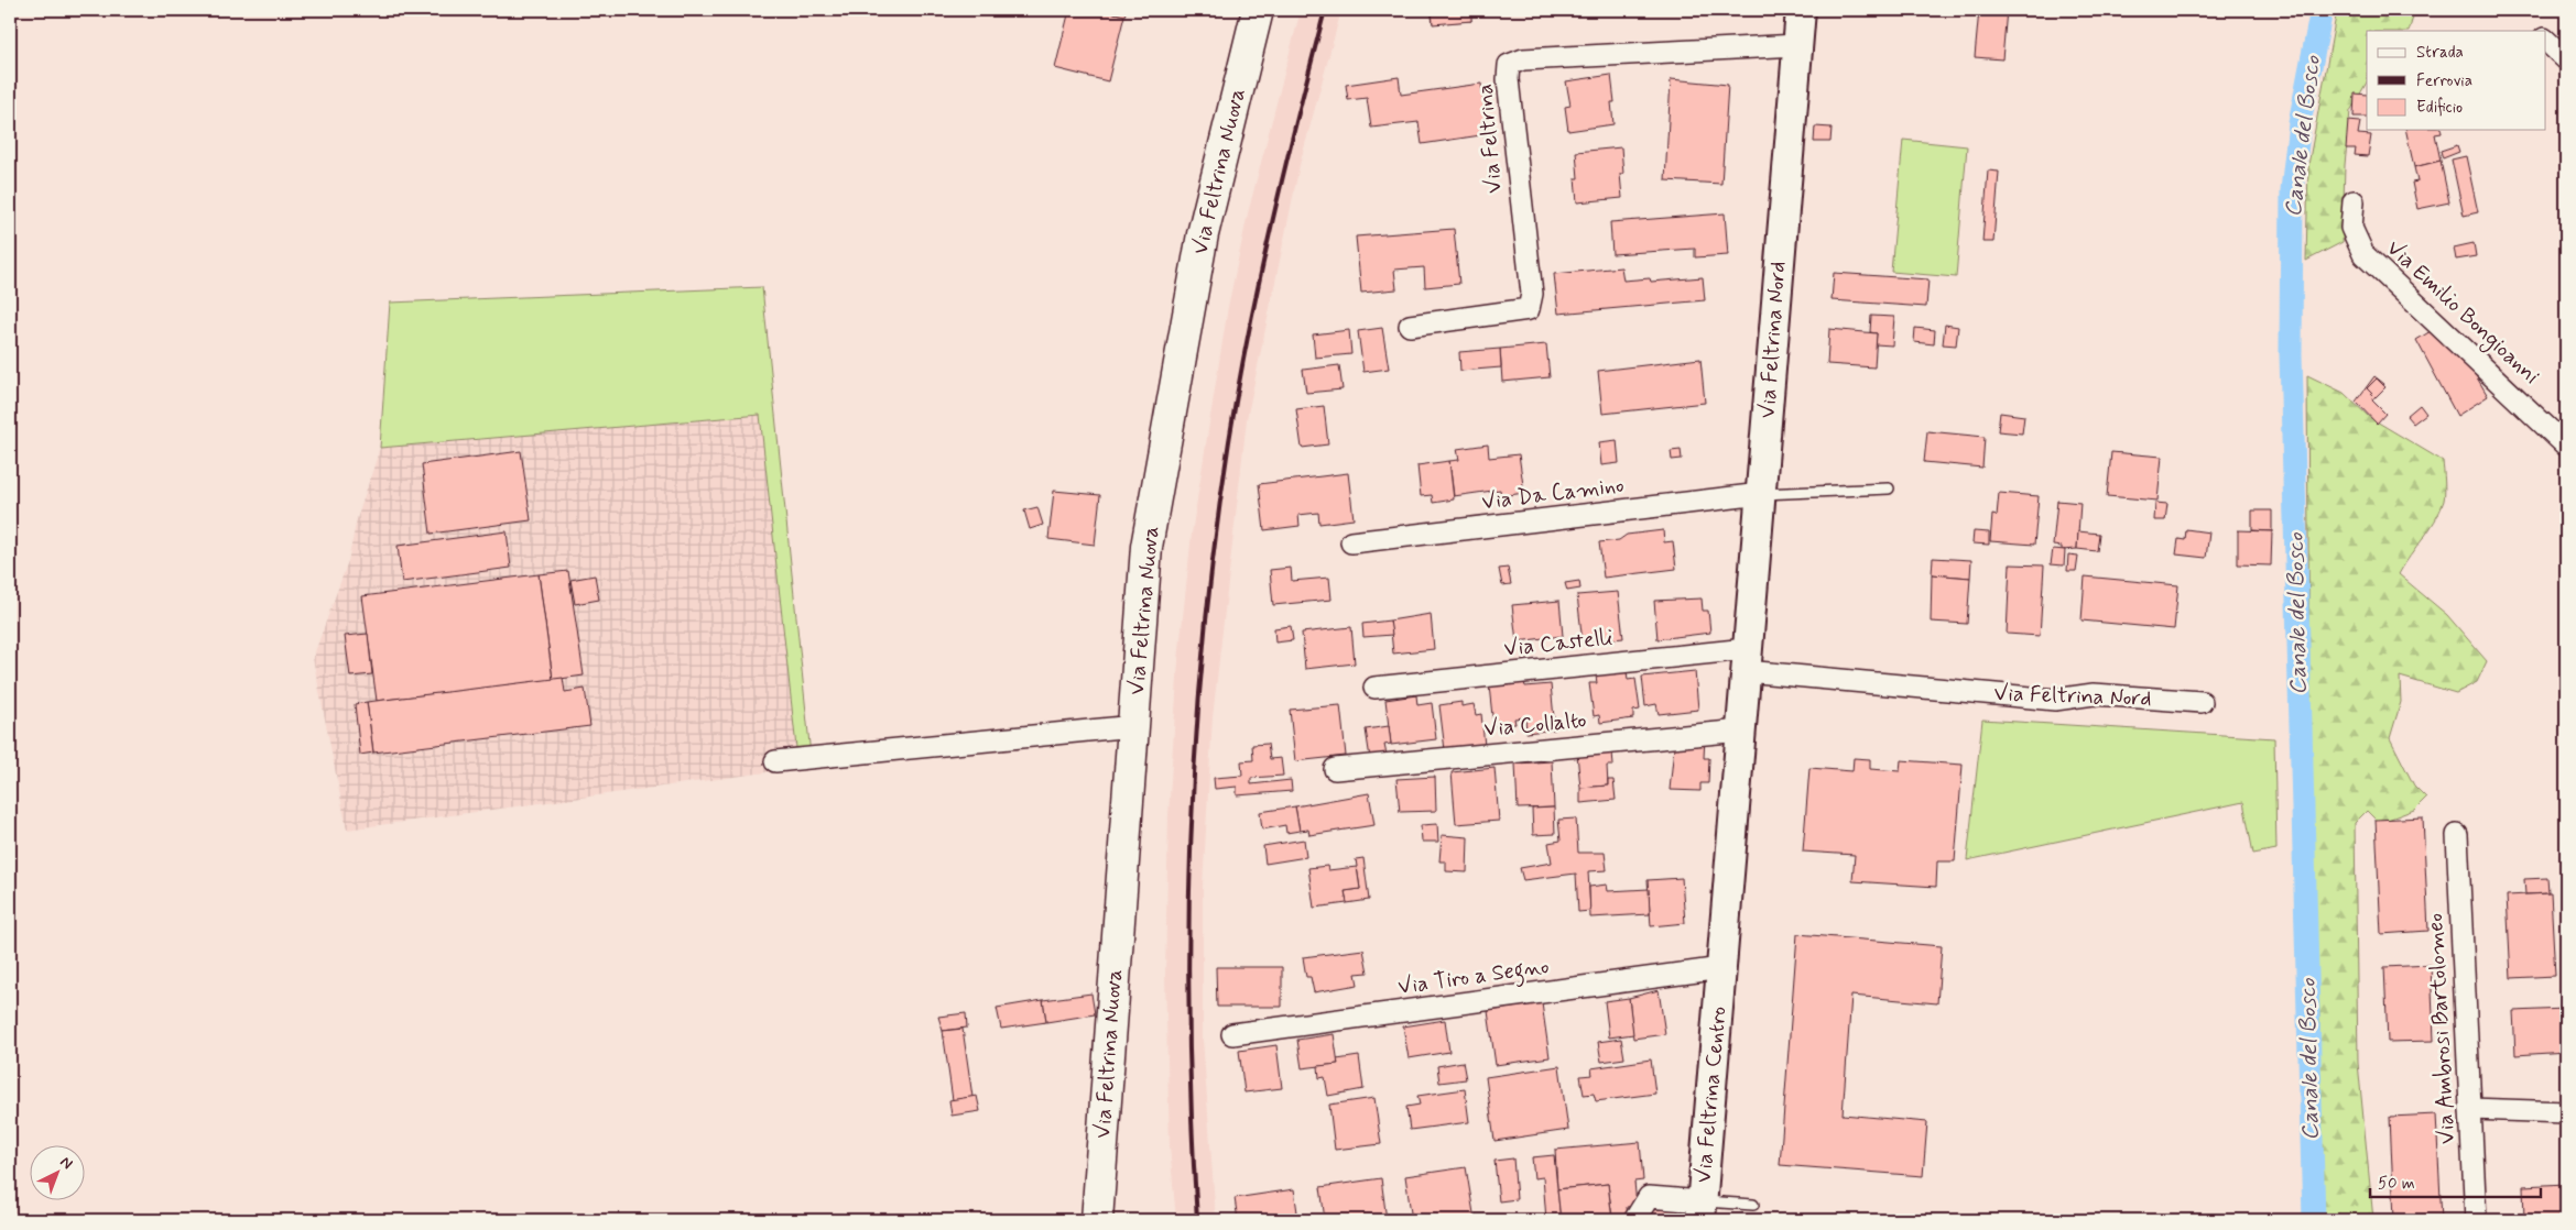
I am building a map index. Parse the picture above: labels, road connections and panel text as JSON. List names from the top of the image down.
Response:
{
  "streets": {
    "main road": ["Via Feltrina Nuova", "Via Feltrina Nord", "Via Feltrina Centro"],
    "street": [
      "Via Feltrina",
      "Via Emilio Bongioanni",
      "Via Da Camino",
      "Via Castelli",
      "Via Collalto",
      "Via Tiro a Segno",
      "Via Ambrosi Bartolomeo"
    ]
  },
  "crossings": [
    ["Via Feltrina", "Via Feltrina Nord"],
    ["Via Feltrina Nord", "Via Da Camino"],
    ["Via Feltrina Nord", "Via Castelli"],
    ["Via Feltrina Nord", "Via Collalto"],
    ["Via Feltrina Nord", "Via Tiro a Segno"],
    ["Via Feltrina Nord", "Via Feltrina Centro"],
    ["Via Tiro a Segno", "Via Feltrina Centro"]
  ],
  "water": ["Canale del Bosco"],
  "legend": ["Strada", "Ferrovia", "Edificio"],
  "scale_bar": "50 m",
  "north": "top right"
}
